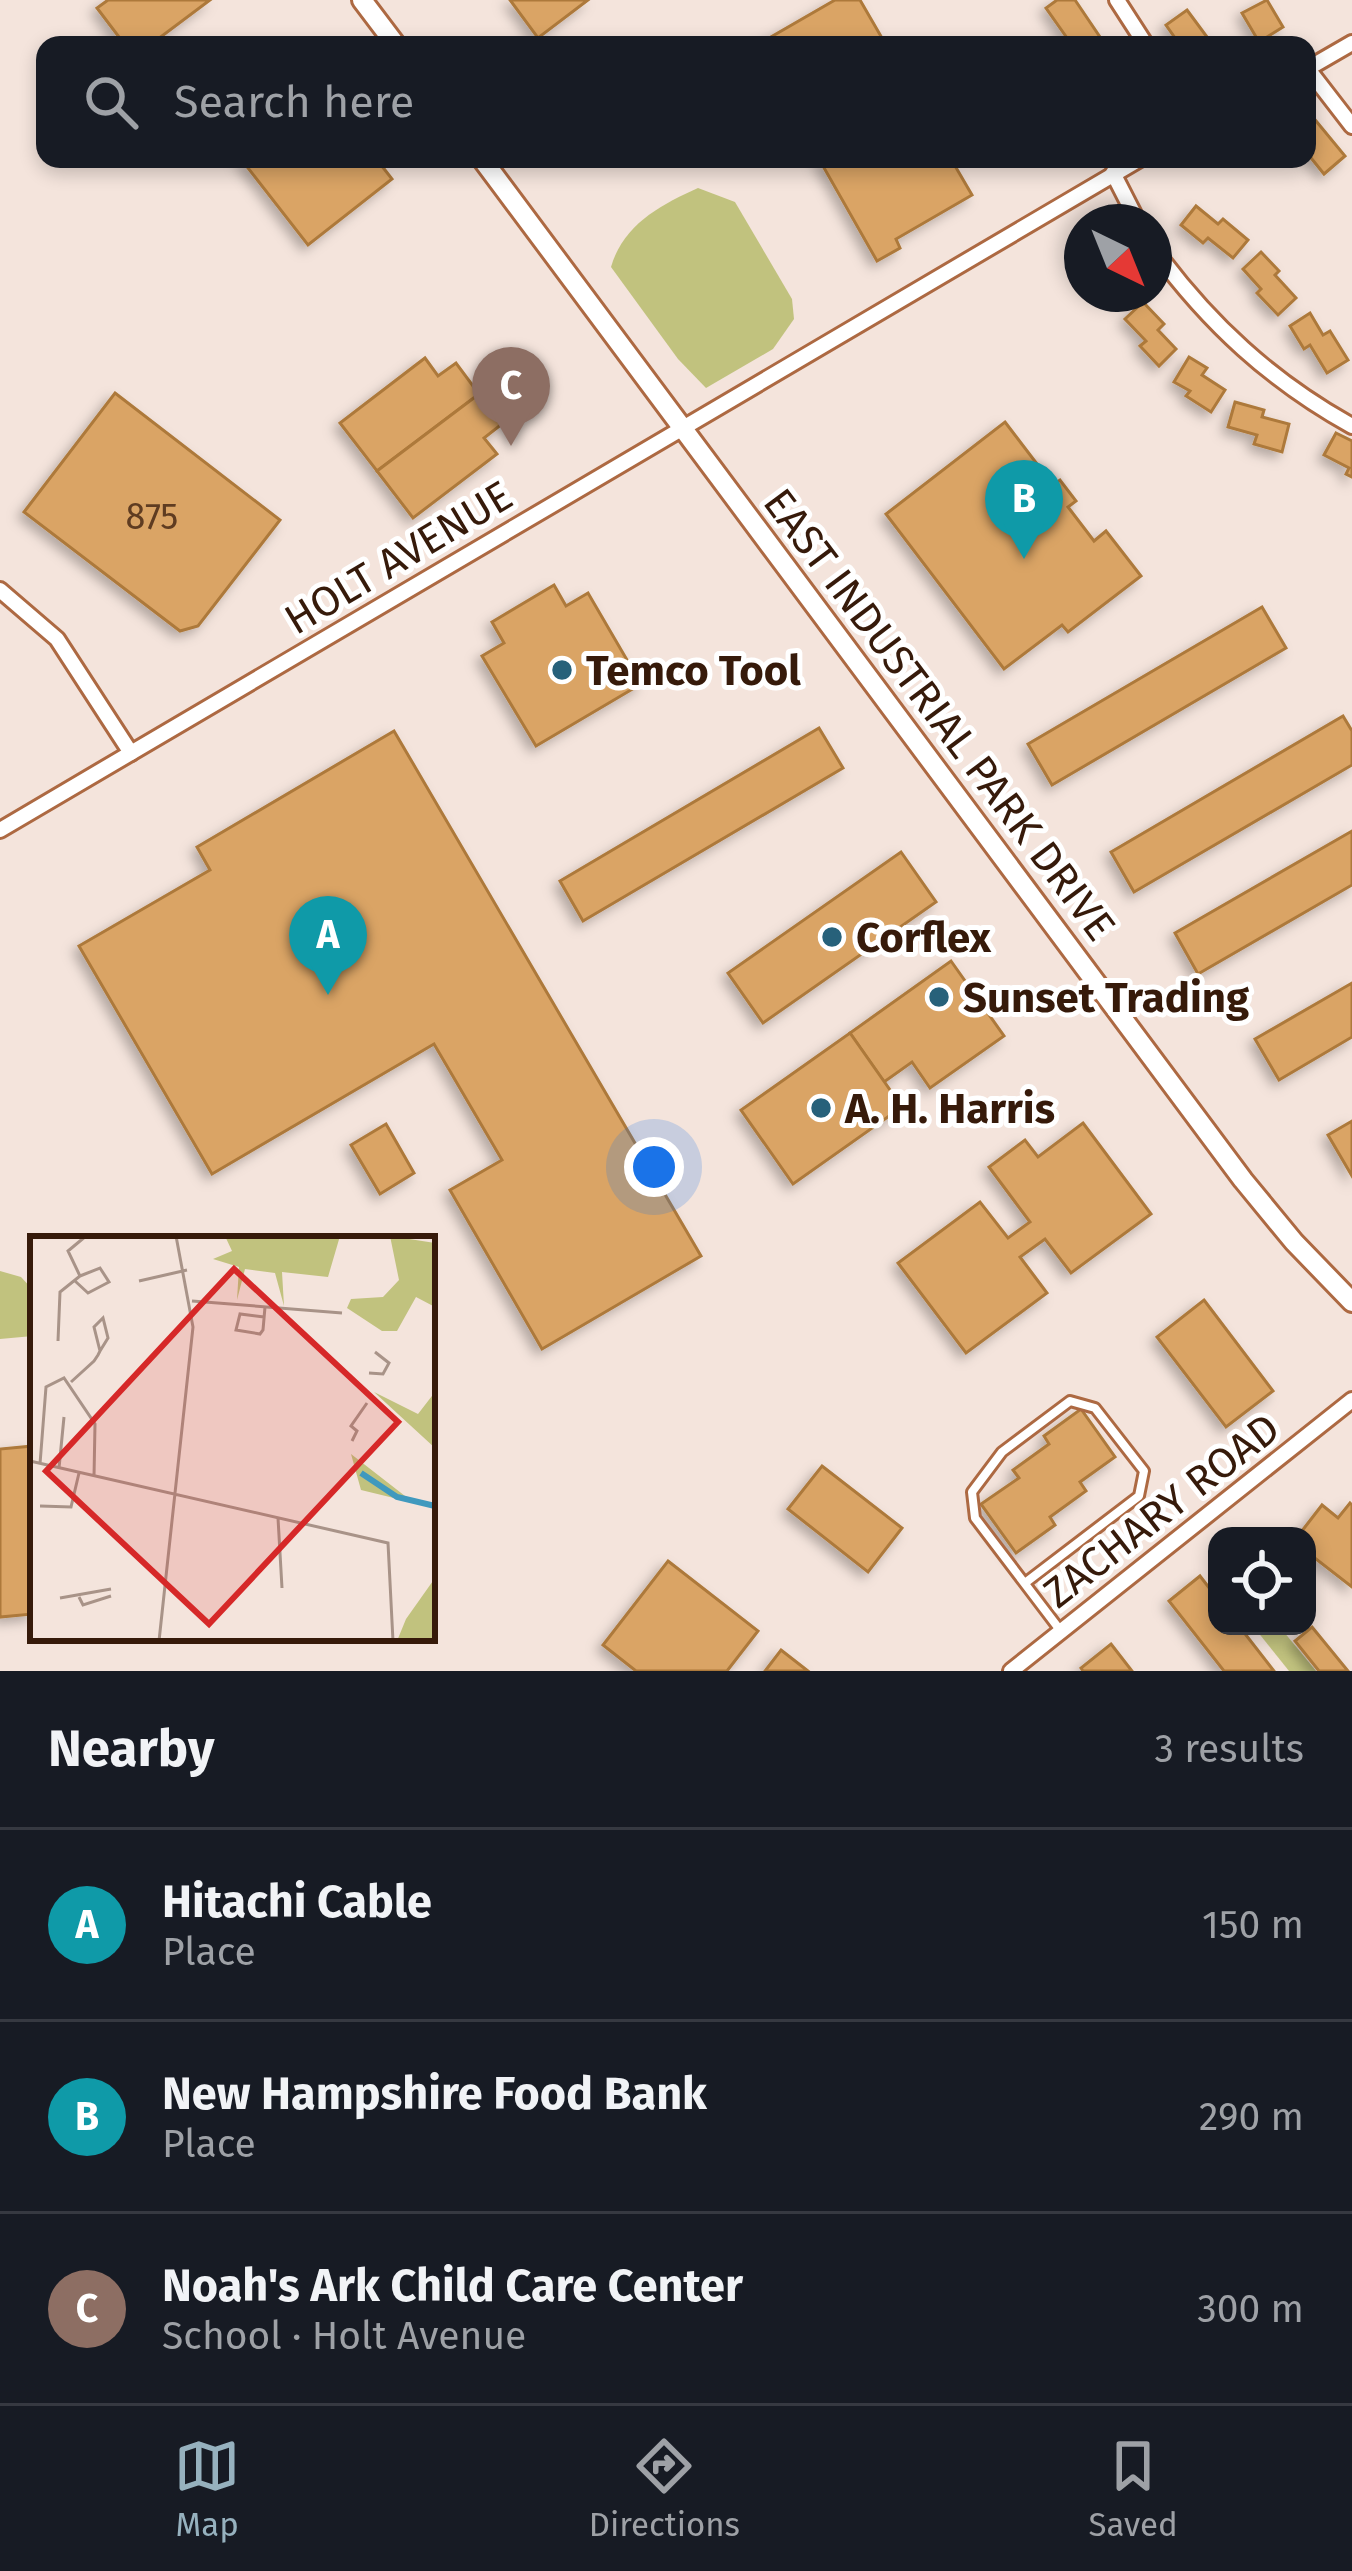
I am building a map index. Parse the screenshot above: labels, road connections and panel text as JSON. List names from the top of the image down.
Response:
{
  "streets": {
    "street": ["HOLT AVENUE", "EAST INDUSTRIAL PARK DRIVE", "ZACHARY ROAD"]
  },
  "crossings": [
    ["HOLT AVENUE", "EAST INDUSTRIAL PARK DRIVE"]
  ],
  "places": [
    "Temco Tool",
    "Corflex",
    "Sunset Trading",
    "A. H. Harris"
  ],
  "house_numbers": ["875"],
  "north": "bottom right",
  "page": {
    "search": "Search here",
    "pins": ["C", "B", "A"],
    "heading": ["Nearby", "3 results"],
    "list": [
      {
        "mark": "A",
        "name": "Hitachi Cable",
        "note": "Place",
        "value": "150 m"
      },
      {
        "mark": "B",
        "name": "New Hampshire Food Bank",
        "note": "Place",
        "value": "290 m"
      },
      {
        "mark": "C",
        "name": "Noah's Ark Child Care Center",
        "note": "School · Holt Avenue",
        "value": "300 m"
      }
    ],
    "nav": ["Map", "Directions", "Saved"]
  }
}
